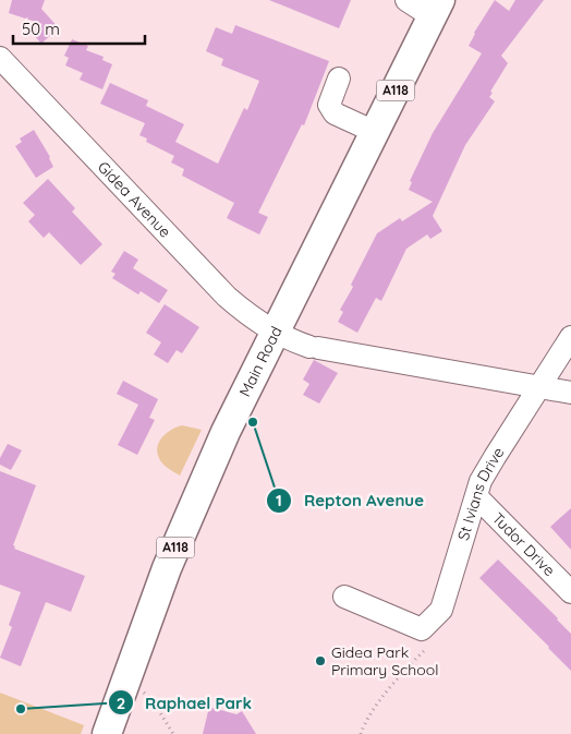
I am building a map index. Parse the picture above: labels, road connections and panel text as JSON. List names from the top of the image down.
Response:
{
  "streets": {
    "main road": ["A118", "Main Road"],
    "street": ["Gidea Avenue", "St Ivians Drive", "Tudor Drive"]
  },
  "crossings": [
    ["Gidea Avenue", "Main Road"],
    ["Gidea Avenue", "St Ivians Drive"],
    ["St Ivians Drive", "Tudor Drive"]
  ],
  "places": ["Repton Avenue", "Gidea Park Primary School", "Raphael Park"],
  "scale_bar": "50 m"
}
